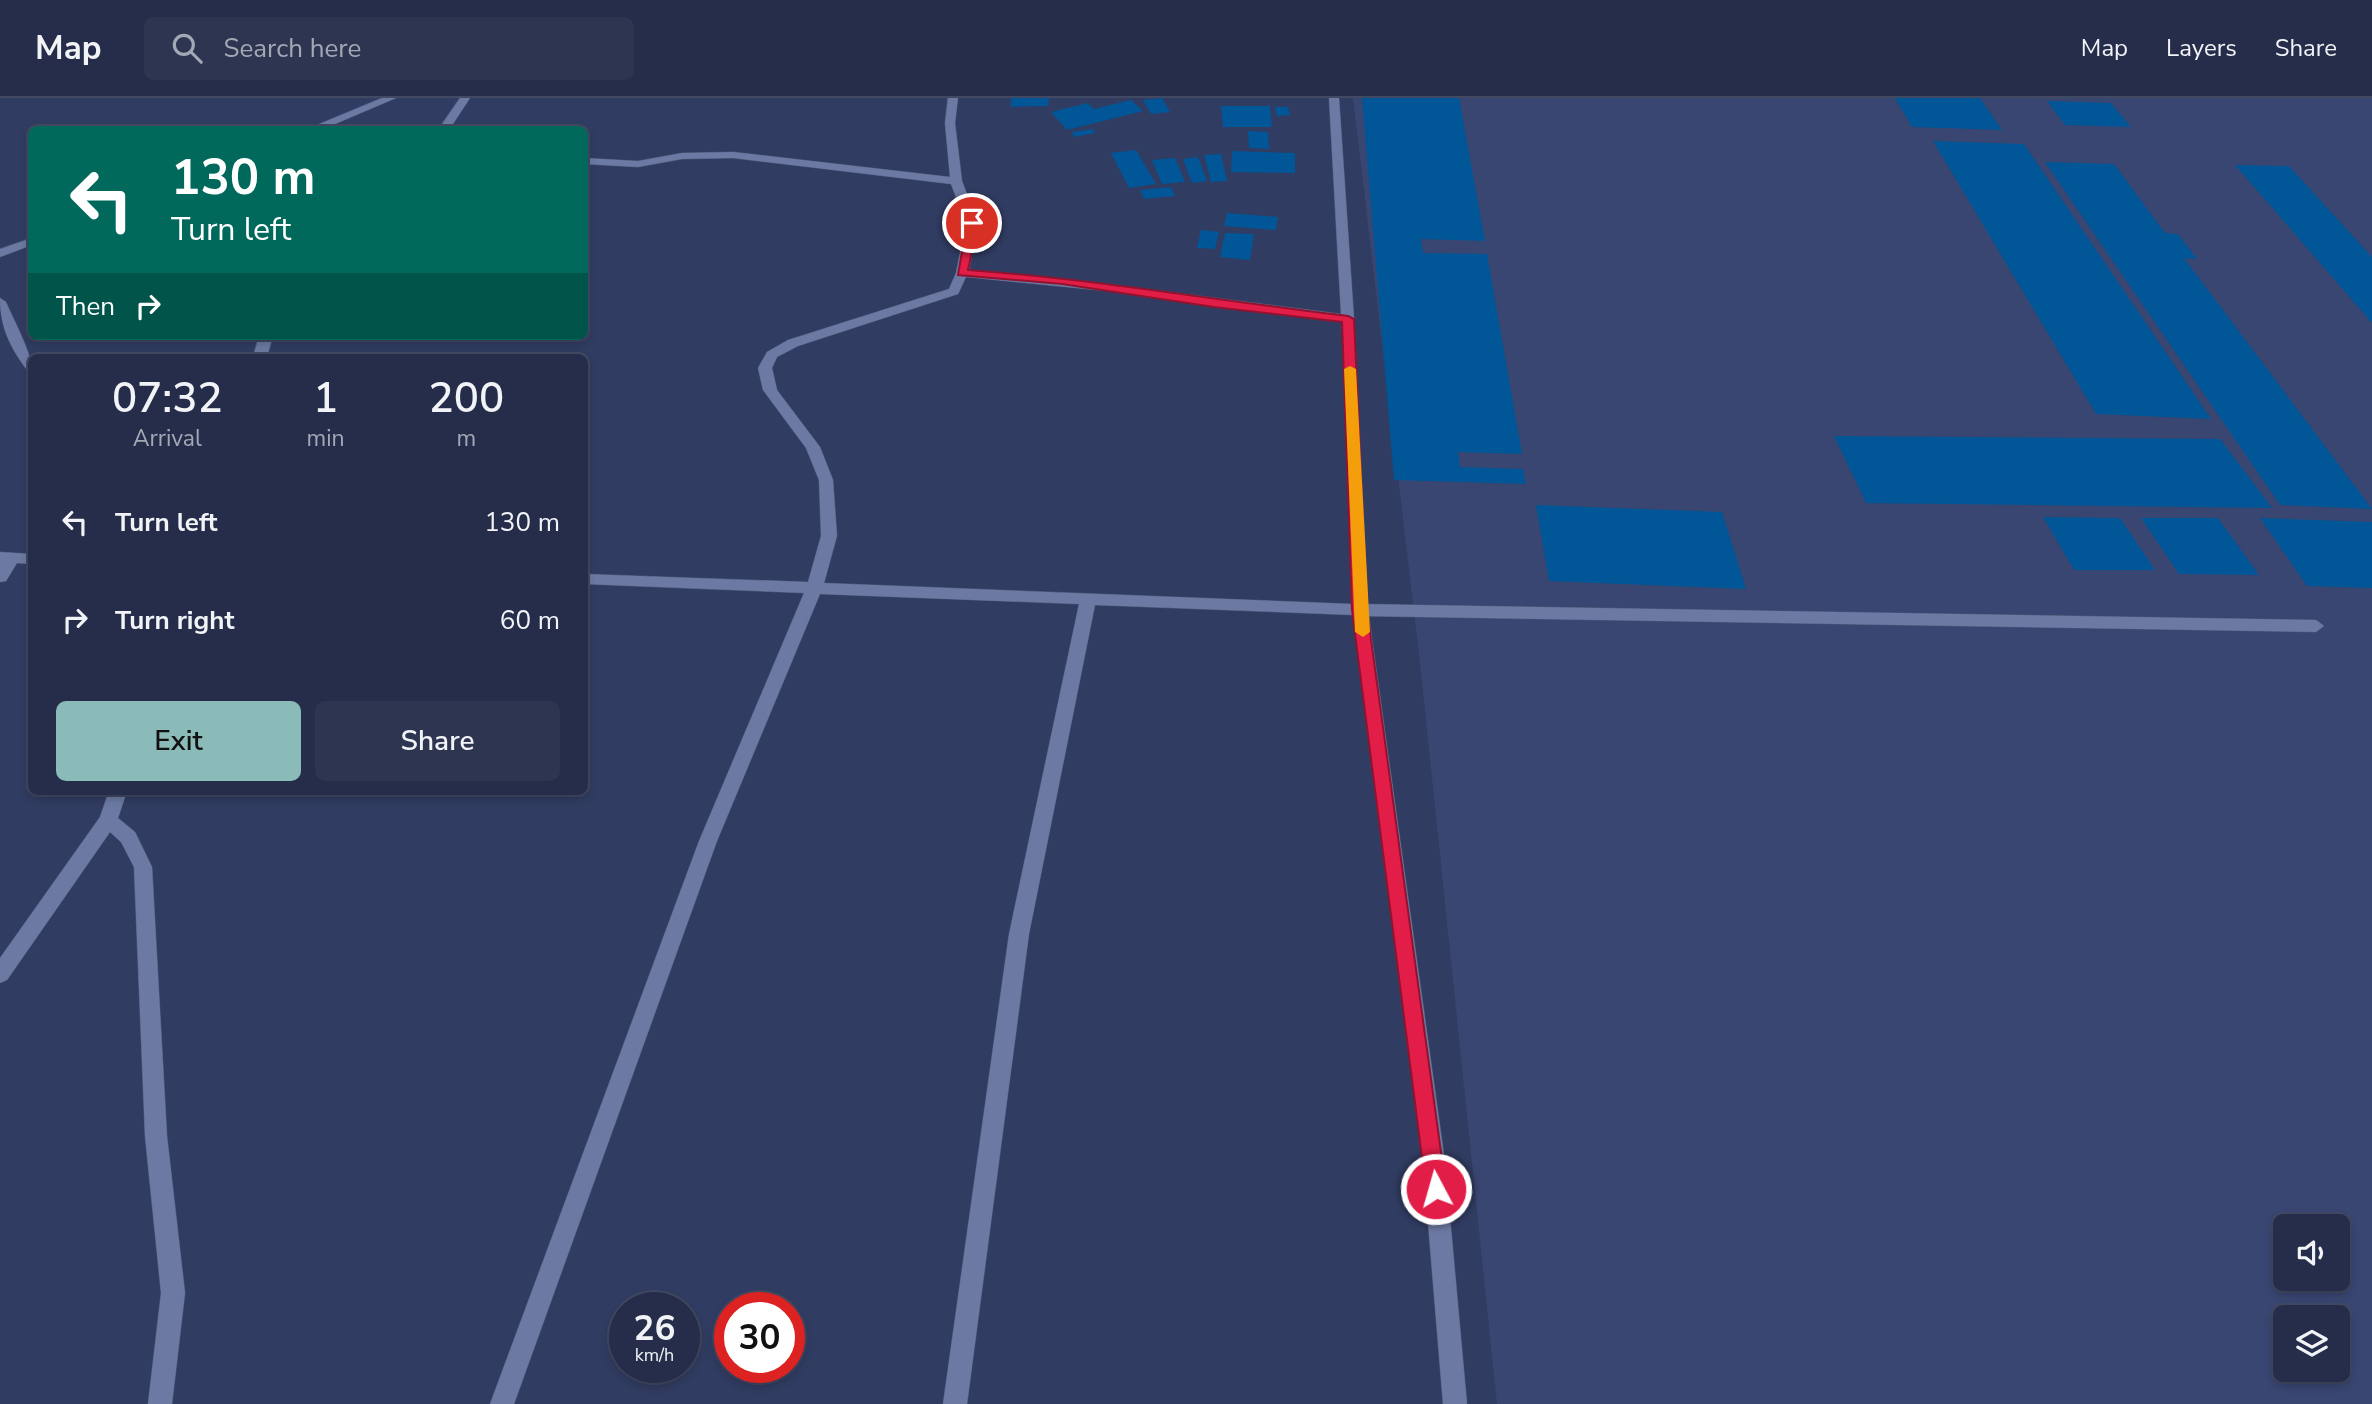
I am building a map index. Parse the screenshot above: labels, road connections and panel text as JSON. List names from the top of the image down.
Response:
{
  "page": {
    "header": "Map",
    "search": "Search here",
    "nav": ["Map", "Layers", "Share"],
    "turn": ["130 m", "Turn left"],
    "then": "Then",
    "eta": [
      "07:32",
      "Arrival",
      "1",
      "min",
      "200",
      "m"
    ],
    "list": [
      {
        "name": "Turn left",
        "value": "130 m"
      },
      {
        "name": "Turn right",
        "value": "60 m"
      }
    ],
    "buttons": ["Exit", "Share"],
    "speed": "26 km/h",
    "limit": "30"
  }
}
